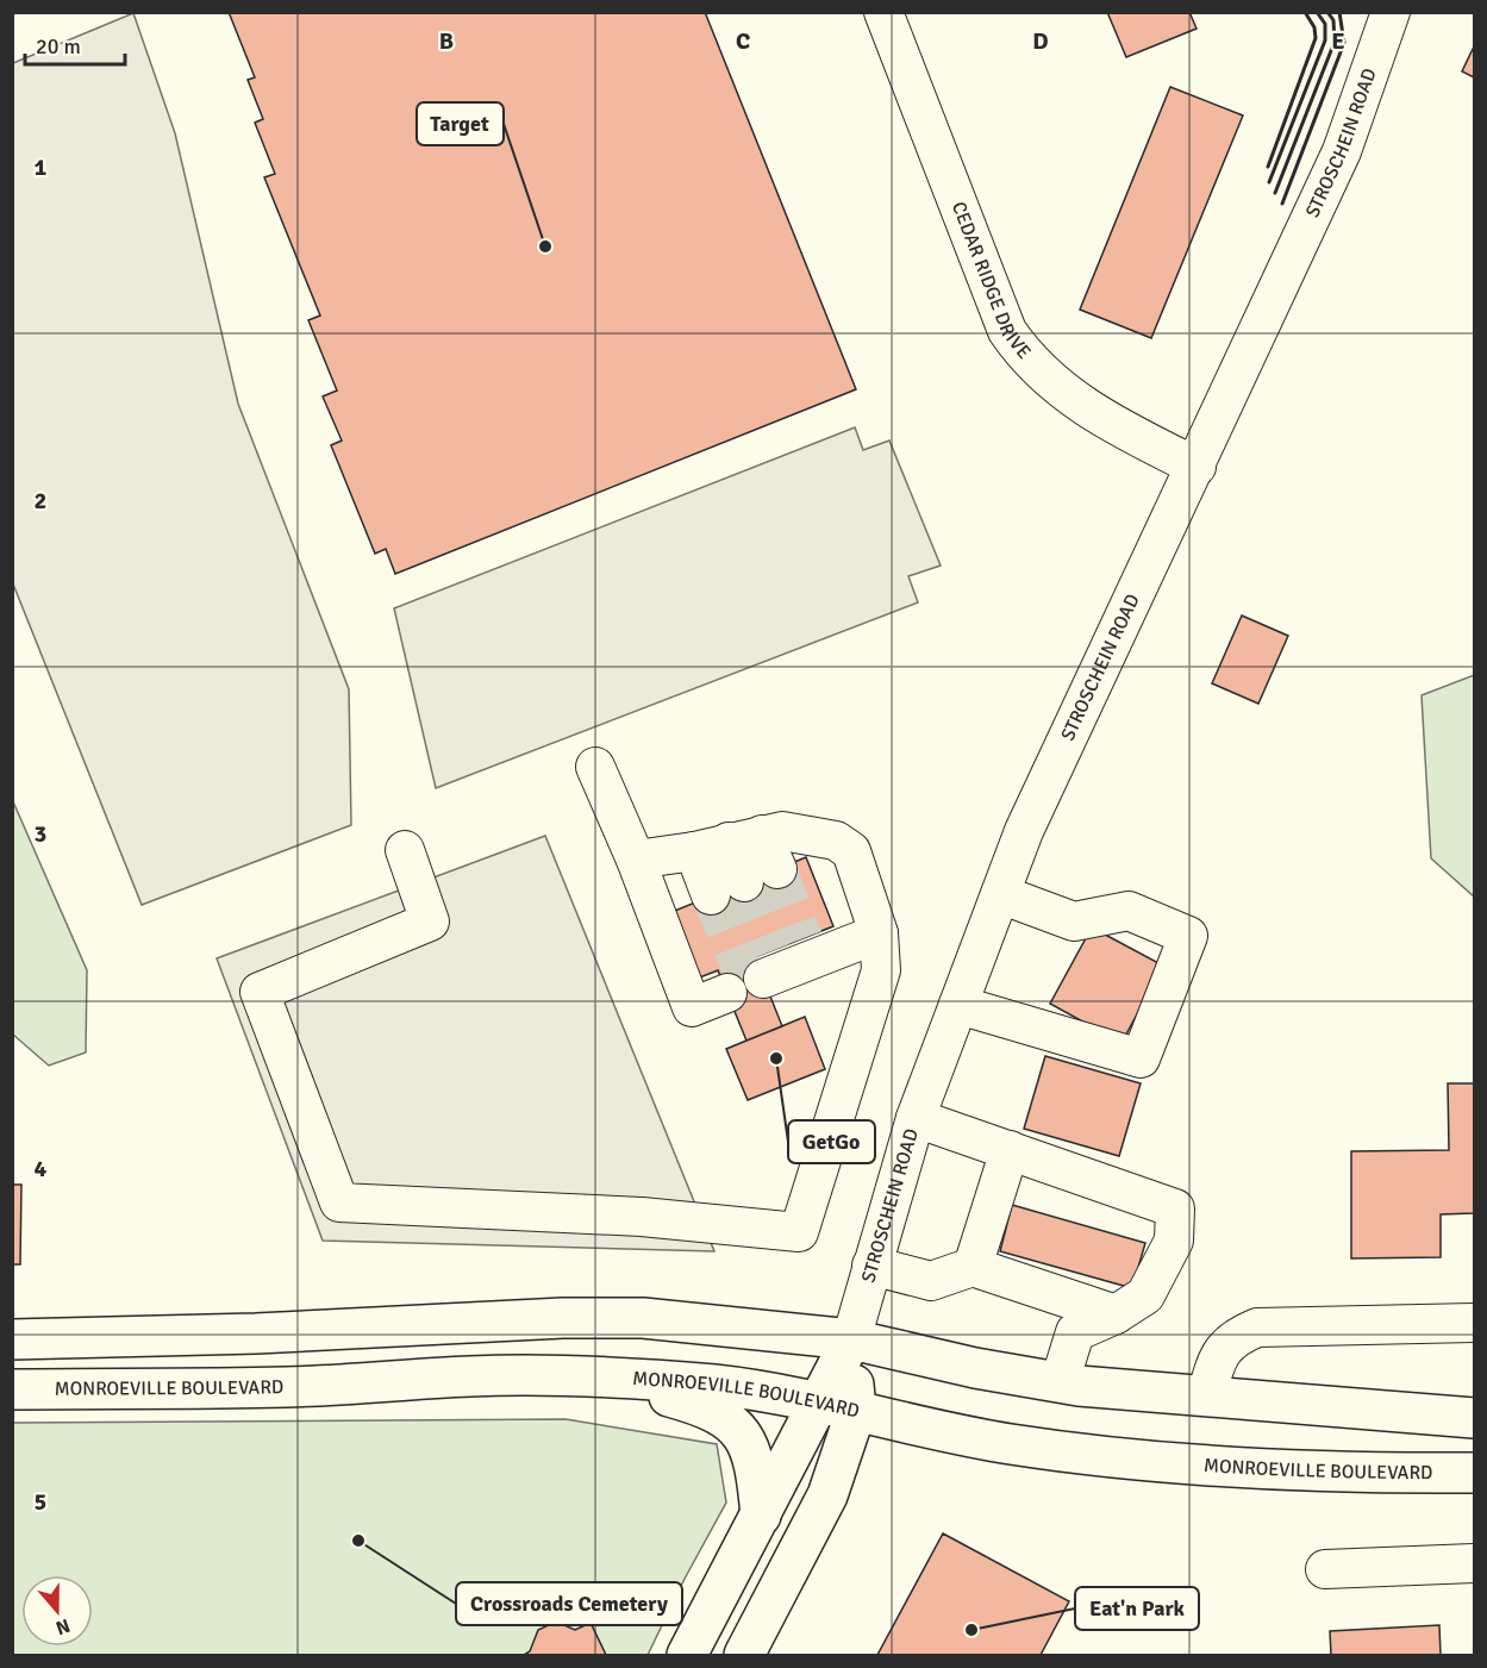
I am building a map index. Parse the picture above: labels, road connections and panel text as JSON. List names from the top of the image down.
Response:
{
  "streets": {
    "main road": ["STROSCHEIN ROAD", "MONROEVILLE BOULEVARD"],
    "street": ["CEDAR RIDGE DRIVE"]
  },
  "crossings": [
    ["STROSCHEIN ROAD", "CEDAR RIDGE DRIVE"],
    ["STROSCHEIN ROAD", "MONROEVILLE BOULEVARD"]
  ],
  "places": [
    "Target",
    "GetGo",
    "Crossroads Cemetery",
    "Eat'n Park"
  ],
  "scale_bar": "20 m",
  "north": "bottom",
  "grid": {
    "columns": [
      "B",
      "C",
      "D",
      "E"
    ],
    "rows": [
      "1",
      "2",
      "3",
      "4",
      "5"
    ]
  }
}
